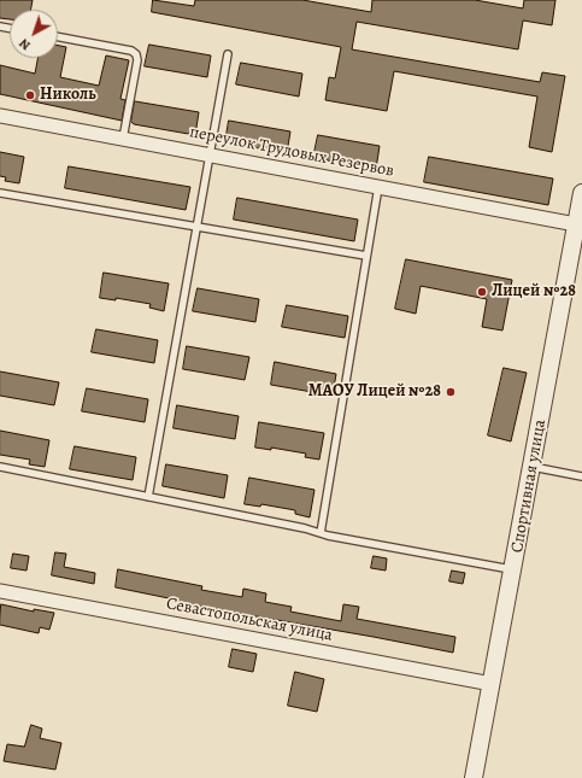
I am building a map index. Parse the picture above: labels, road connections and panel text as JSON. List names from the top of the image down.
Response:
{
  "streets": {
    "street": ["переулок Трудовых Резервов", "Спортивная улица", "Севастопольская улица"]
  },
  "crossings": [
    ["переулок Трудовых Резервов", "Спортивная улица"],
    ["Спортивная улица", "Севастопольская улица"]
  ],
  "places": ["Николь", "Лицей №28", "МАОУ Лицей №28"],
  "north": "bottom left"
}
